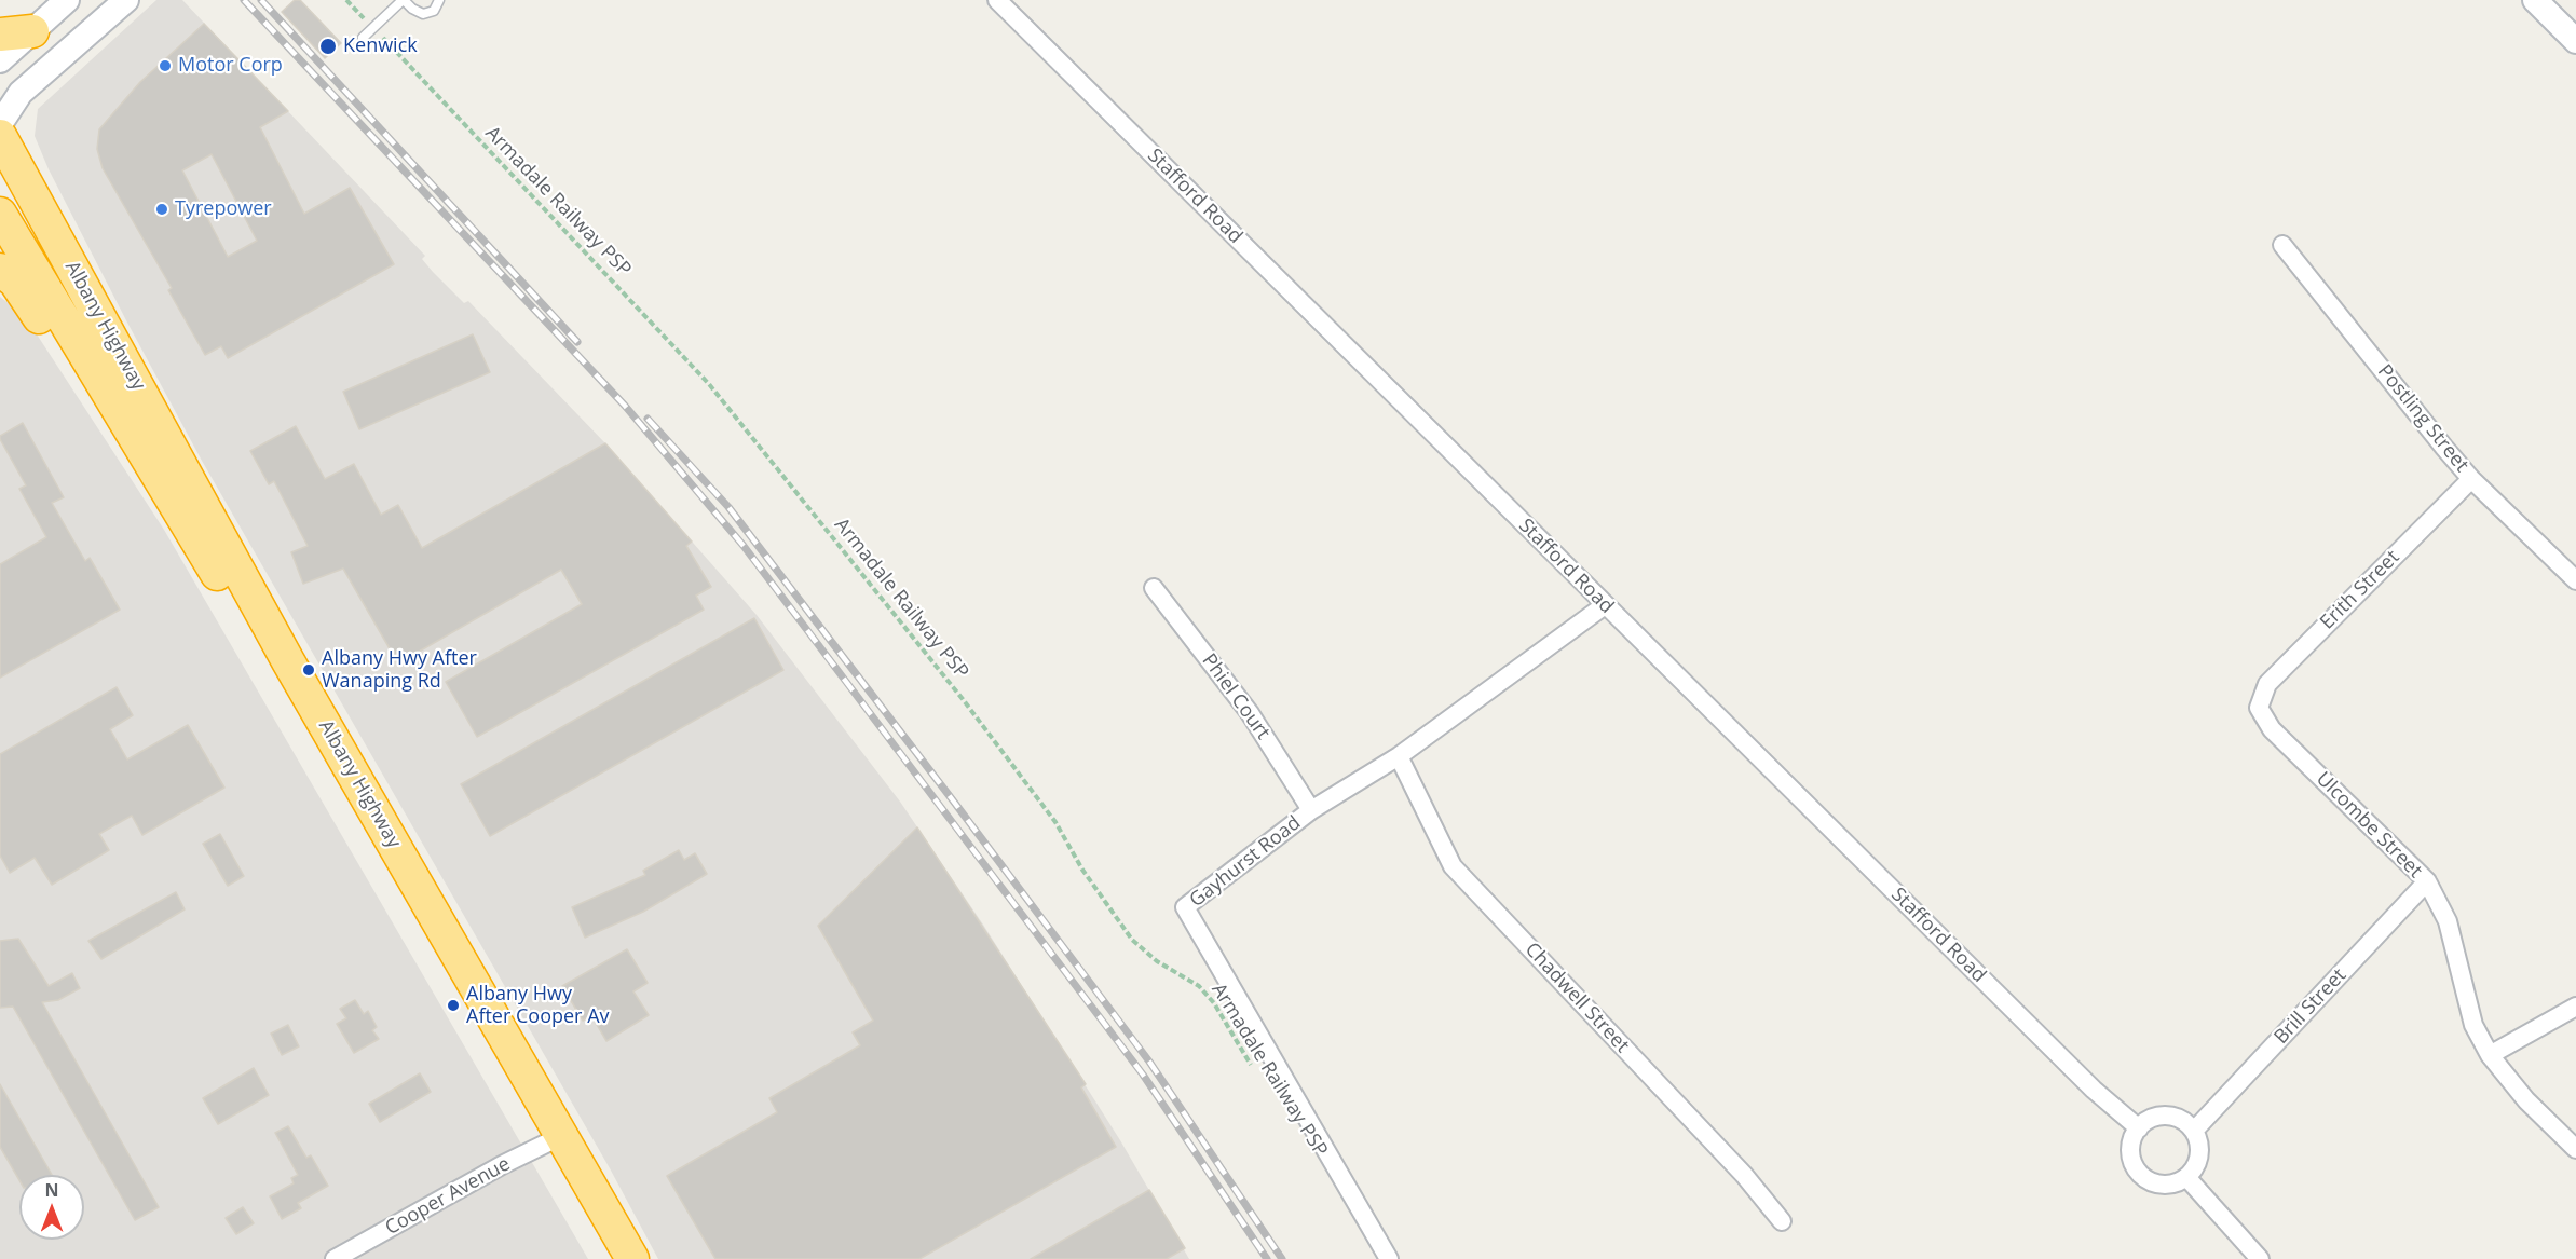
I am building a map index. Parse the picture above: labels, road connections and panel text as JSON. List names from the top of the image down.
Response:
{
  "streets": {
    "highway": ["Albany Highway"],
    "street": [
      "Stafford Road",
      "Postling Street",
      "Erith Street",
      "Phiel Court",
      "Ulcombe Street",
      "Gayhurst Road",
      "Chadwell Street",
      "Brill Street",
      "Cooper Avenue"
    ],
    "path": ["Armadale Railway PSP"]
  },
  "crossings": [
    ["Stafford Road", "Gayhurst Road"],
    ["Stafford Road", "Brill Street"],
    ["Albany Highway", "Cooper Avenue"],
    ["Postling Street", "Erith Street"],
    ["Erith Street", "Ulcombe Street"],
    ["Phiel Court", "Gayhurst Road"],
    ["Ulcombe Street", "Brill Street"],
    ["Gayhurst Road", "Chadwell Street"]
  ],
  "places": [
    "Kenwick",
    "Motor Corp",
    "Tyrepower",
    "Albany Hwy After Wanaping Rd",
    "Albany Hwy After Cooper Av"
  ],
  "north": "top"
}
